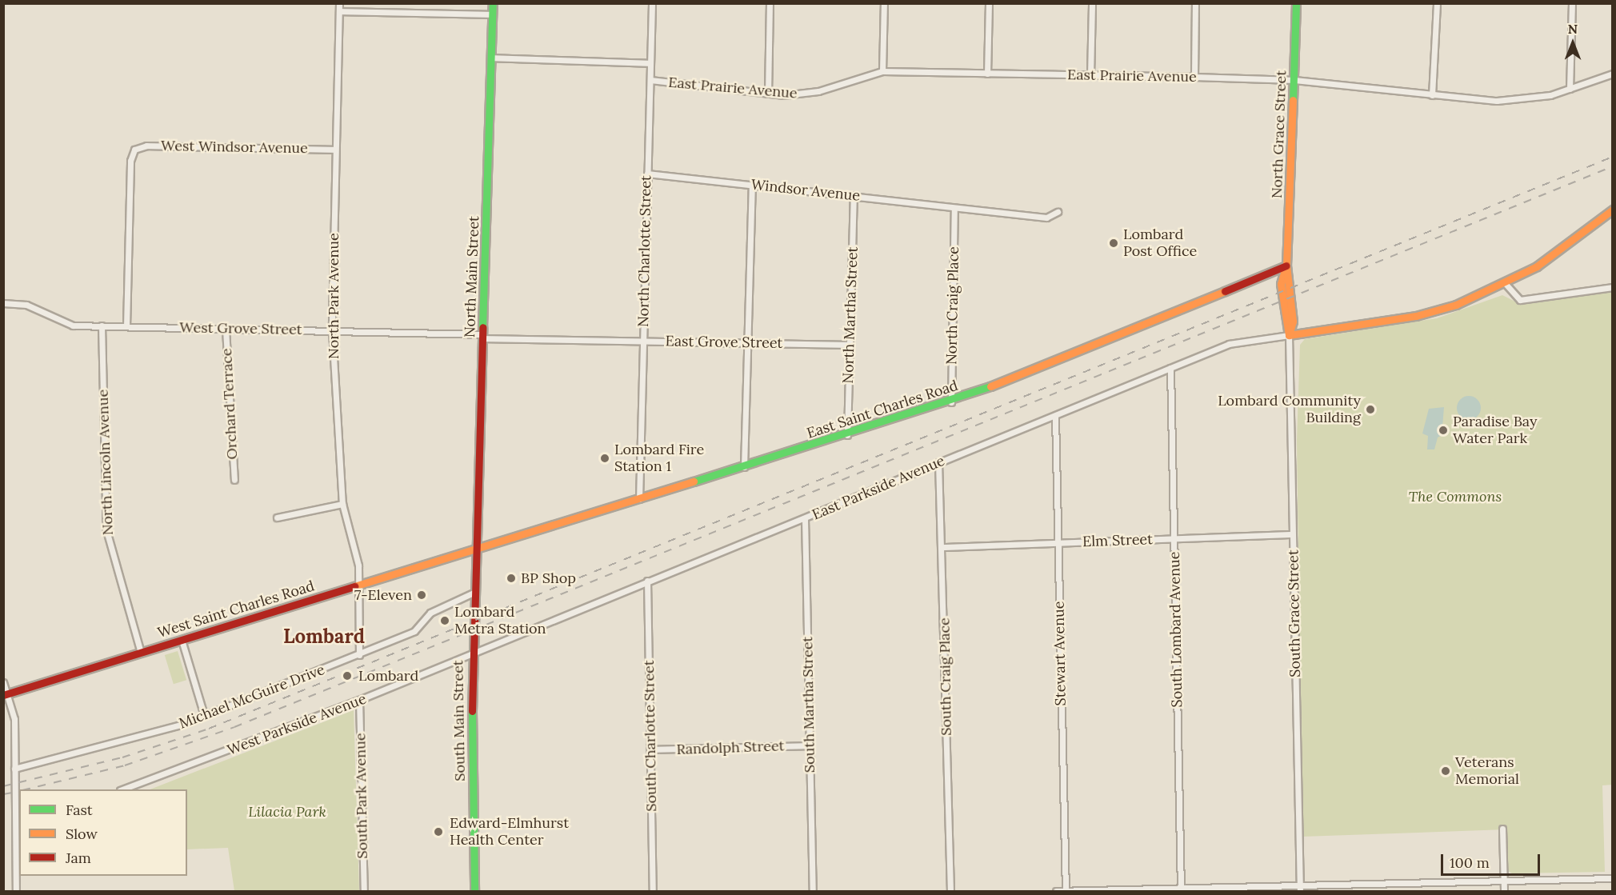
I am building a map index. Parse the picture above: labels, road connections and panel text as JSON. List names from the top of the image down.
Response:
{
  "streets": {
    "main road": [
      "North Grace Street",
      "North Main Street",
      "East Saint Charles Road",
      "West Saint Charles Road",
      "South Main Street"
    ],
    "street": [
      "East Prairie Avenue",
      "West Windsor Avenue",
      "Windsor Avenue",
      "North Charlotte Street",
      "North Park Avenue",
      "North Craig Place",
      "North Martha Street",
      "West Grove Street",
      "East Grove Street",
      "Orchard Terrace",
      "North Lincoln Avenue",
      "East Parkside Avenue",
      "Elm Street",
      "South Grace Street",
      "South Lombard Avenue",
      "Stewart Avenue",
      "South Craig Place",
      "Michael McGuire Drive",
      "South Martha Street",
      "West Parkside Avenue",
      "South Charlotte Street",
      "Randolph Street",
      "South Park Avenue"
    ]
  },
  "crossings": [
    ["East Prairie Avenue", "North Grace Street"],
    ["East Prairie Avenue", "North Charlotte Street"],
    ["East Prairie Avenue", "North Main Street"],
    ["North Grace Street", "East Saint Charles Road"],
    ["North Grace Street", "East Parkside Avenue"],
    ["North Grace Street", "South Grace Street"],
    ["West Windsor Avenue", "North Park Avenue"],
    ["West Windsor Avenue", "West Grove Street"],
    ["Windsor Avenue", "North Charlotte Street"],
    ["Windsor Avenue", "North Craig Place"],
    ["Windsor Avenue", "North Martha Street"],
    ["North Charlotte Street", "East Grove Street"],
    ["North Charlotte Street", "East Saint Charles Road"],
    ["North Main Street", "West Grove Street"],
    ["North Main Street", "East Grove Street"],
    ["North Main Street", "East Saint Charles Road"],
    ["North Main Street", "West Saint Charles Road"],
    ["North Main Street", "South Main Street"],
    ["North Park Avenue", "West Grove Street"],
    ["North Park Avenue", "West Saint Charles Road"],
    ["North Craig Place", "East Saint Charles Road"],
    ["North Martha Street", "East Grove Street"],
    ["North Martha Street", "East Saint Charles Road"],
    ["West Grove Street", "East Grove Street"],
    ["West Grove Street", "Orchard Terrace"],
    ["West Grove Street", "North Lincoln Avenue"],
    ["East Saint Charles Road", "West Saint Charles Road"],
    ["East Saint Charles Road", "South Main Street"],
    ["North Lincoln Avenue", "West Saint Charles Road"],
    ["East Parkside Avenue", "South Grace Street"],
    ["East Parkside Avenue", "South Lombard Avenue"],
    ["East Parkside Avenue", "Stewart Avenue"],
    ["East Parkside Avenue", "South Craig Place"],
    ["East Parkside Avenue", "South Martha Street"],
    ["East Parkside Avenue", "South Main Street"],
    ["East Parkside Avenue", "West Parkside Avenue"],
    ["East Parkside Avenue", "South Charlotte Street"],
    ["Elm Street", "South Grace Street"],
    ["Elm Street", "South Lombard Avenue"],
    ["Elm Street", "Stewart Avenue"],
    ["Elm Street", "South Craig Place"],
    ["West Saint Charles Road", "South Main Street"],
    ["Michael McGuire Drive", "South Main Street"],
    ["South Martha Street", "Randolph Street"],
    ["South Main Street", "West Parkside Avenue"],
    ["West Parkside Avenue", "South Park Avenue"],
    ["South Charlotte Street", "Randolph Street"]
  ],
  "districts": ["Lombard"],
  "parks": ["The Commons", "Lilacia Park"],
  "places": [
    "Lombard Post Office",
    "Lombard Community Building",
    "Paradise Bay Water Park",
    "Lombard Fire Station 1",
    "BP Shop",
    "7-Eleven",
    "Lombard Metra Station",
    "Lombard",
    "Veterans Memorial",
    "Edward-Elmhurst Health Center"
  ],
  "legend": ["Fast", "Slow", "Jam"],
  "scale_bar": "100 m",
  "north": "top"
}
